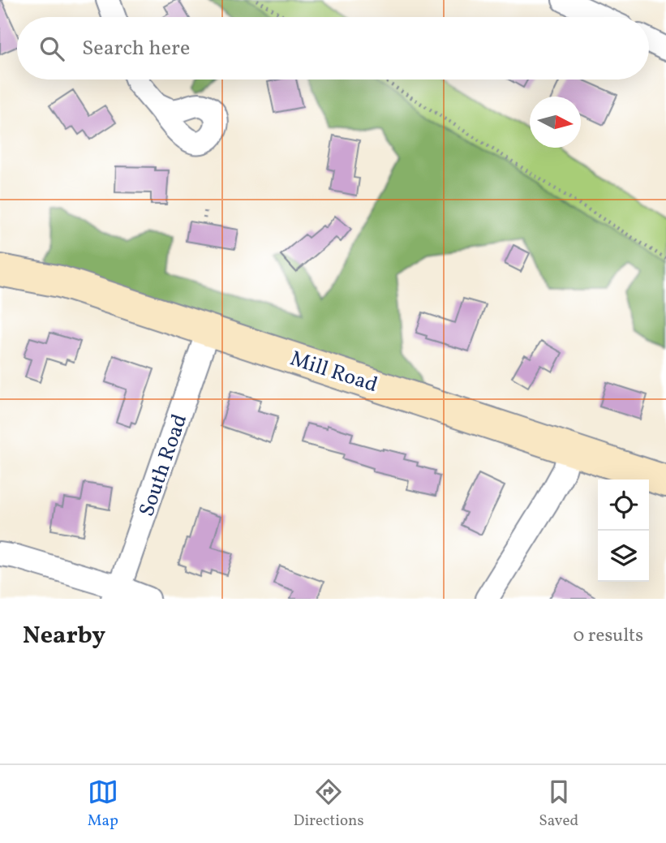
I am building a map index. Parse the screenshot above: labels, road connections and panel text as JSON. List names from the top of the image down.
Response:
{
  "streets": {
    "street": ["Mill Road", "South Road"]
  },
  "crossings": [
    ["Mill Road", "South Road"]
  ],
  "north": "right",
  "page": {
    "search": "Search here",
    "heading": ["Nearby", "0 results"],
    "nav": ["Map", "Directions", "Saved"]
  }
}
